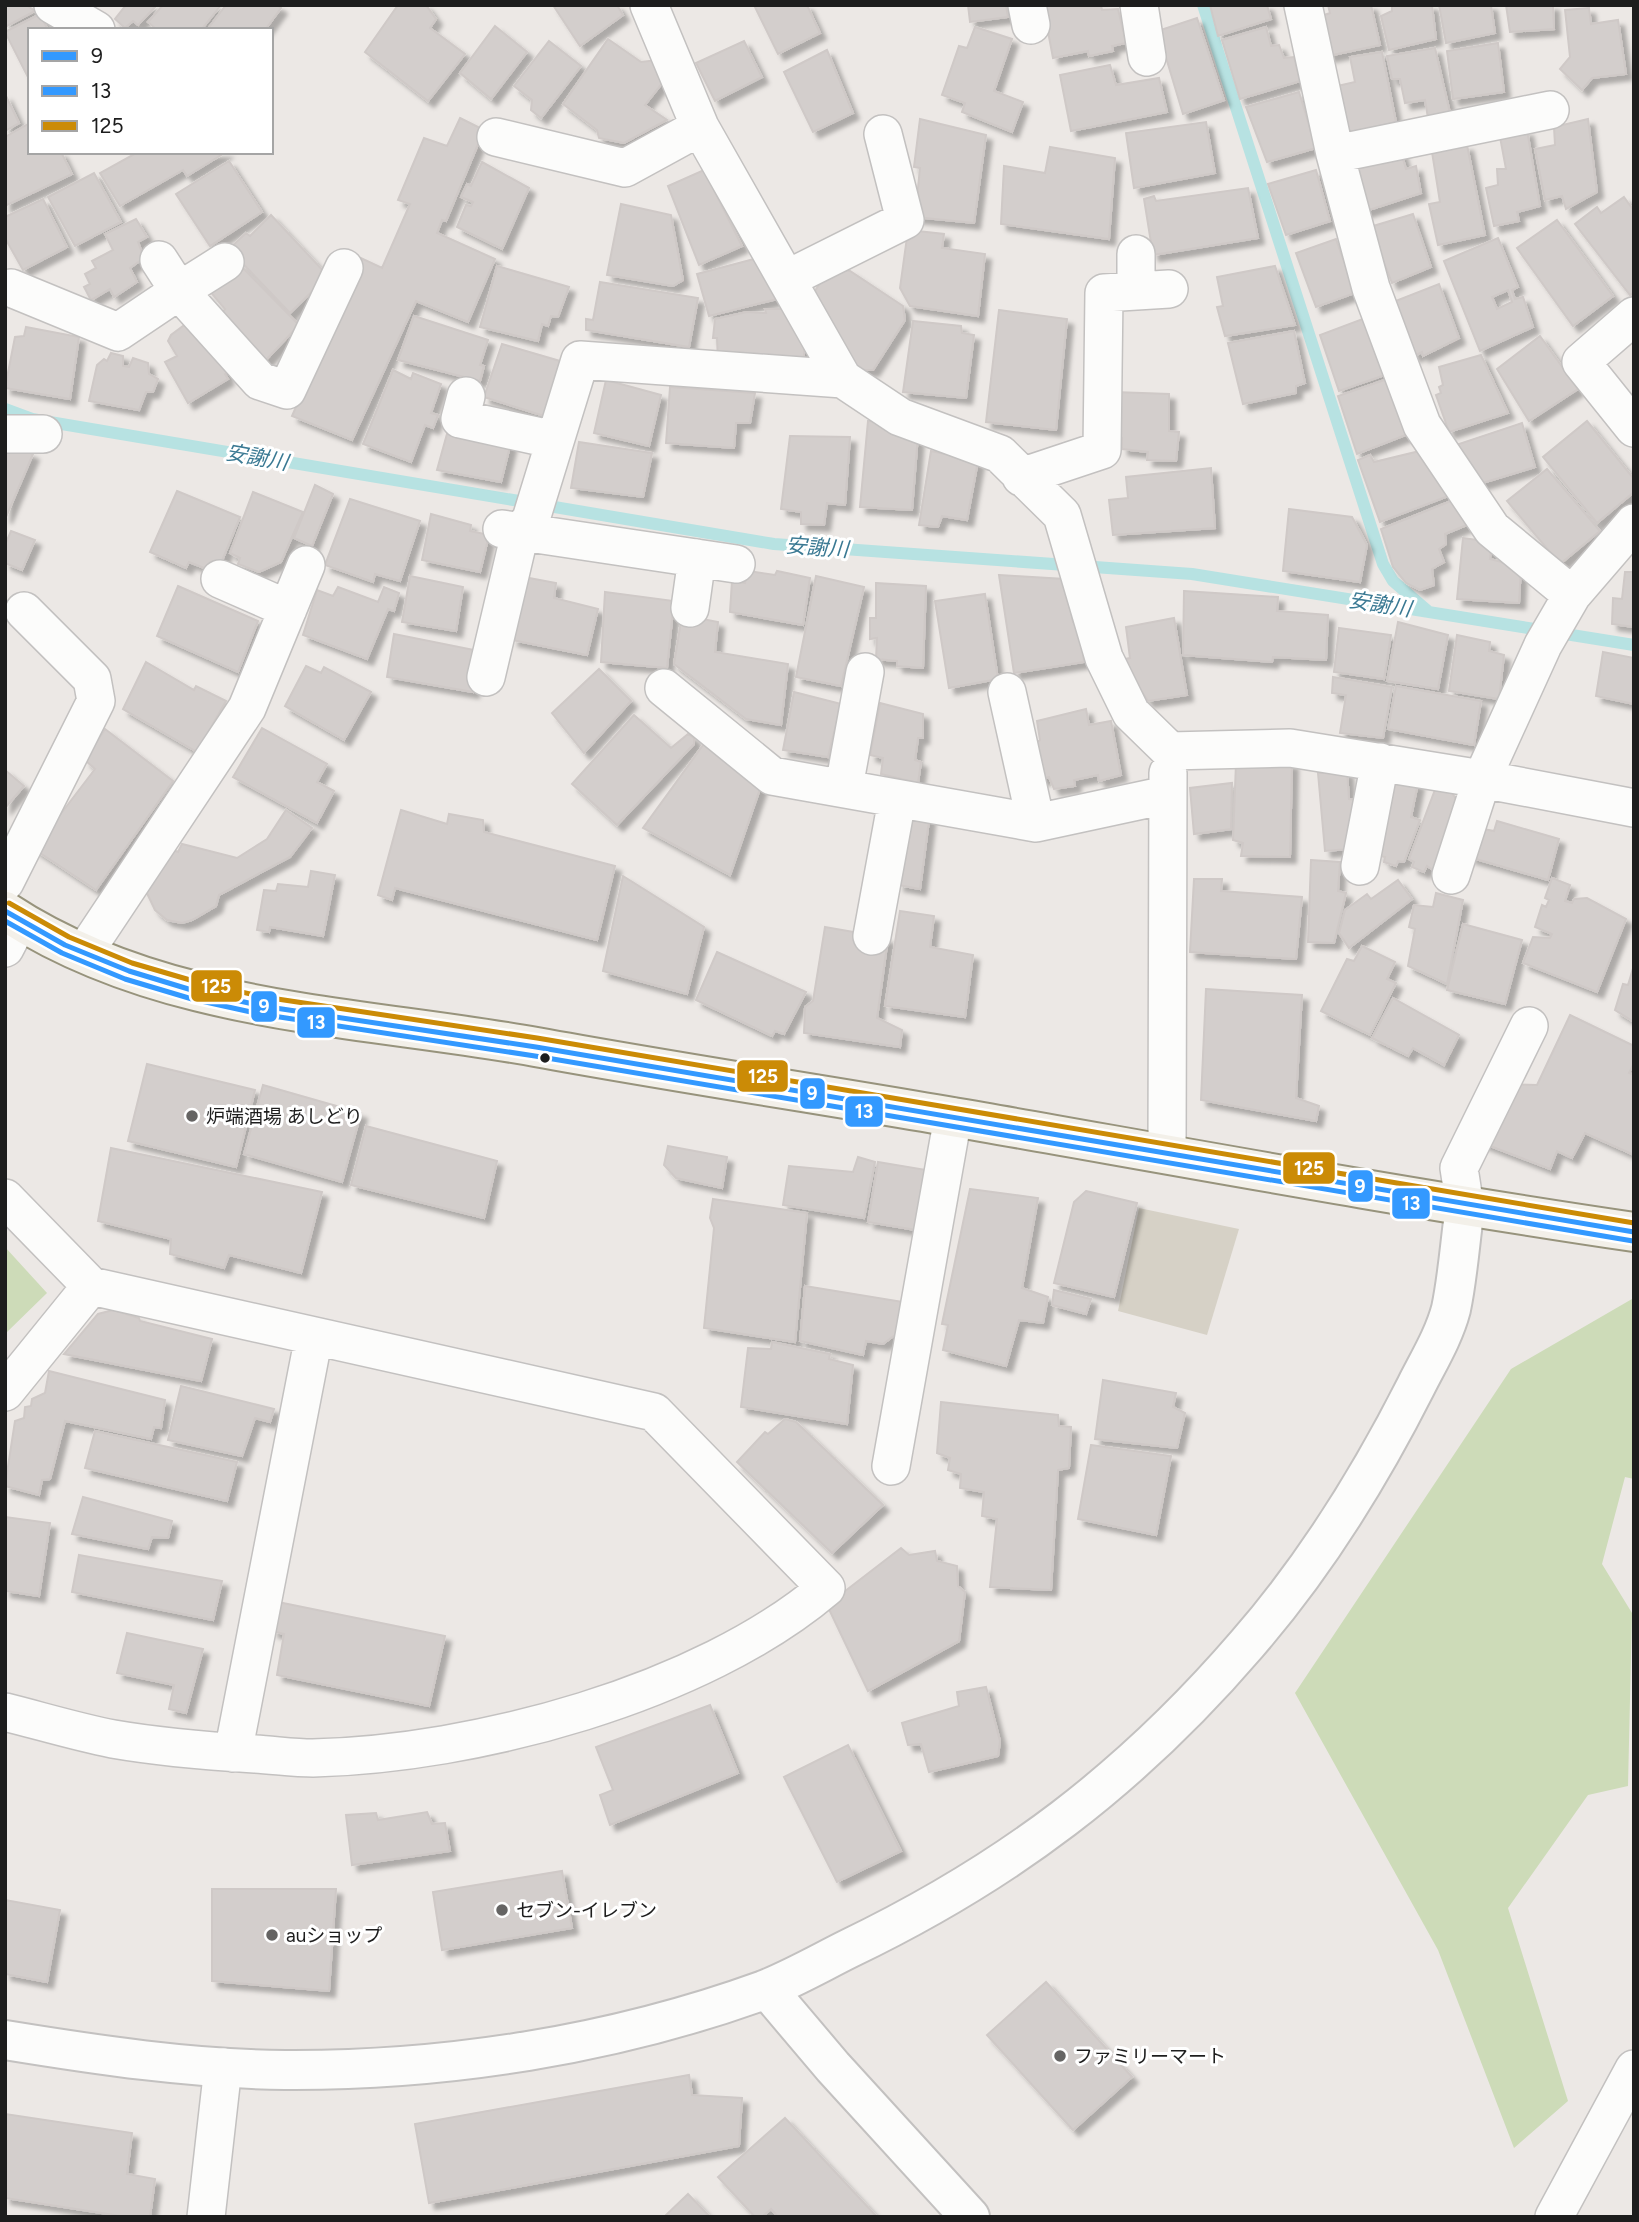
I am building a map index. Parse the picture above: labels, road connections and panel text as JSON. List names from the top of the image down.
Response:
{
  "water": ["安謝川"],
  "places": [
    "炉端酒場 あしどり",
    "セブン-イレブン",
    "auショップ",
    "ファミリーマート"
  ],
  "lines": ["transit line 125", "transit line 9", "transit line 13"],
  "legend": ["9", "13", "125"]
}
